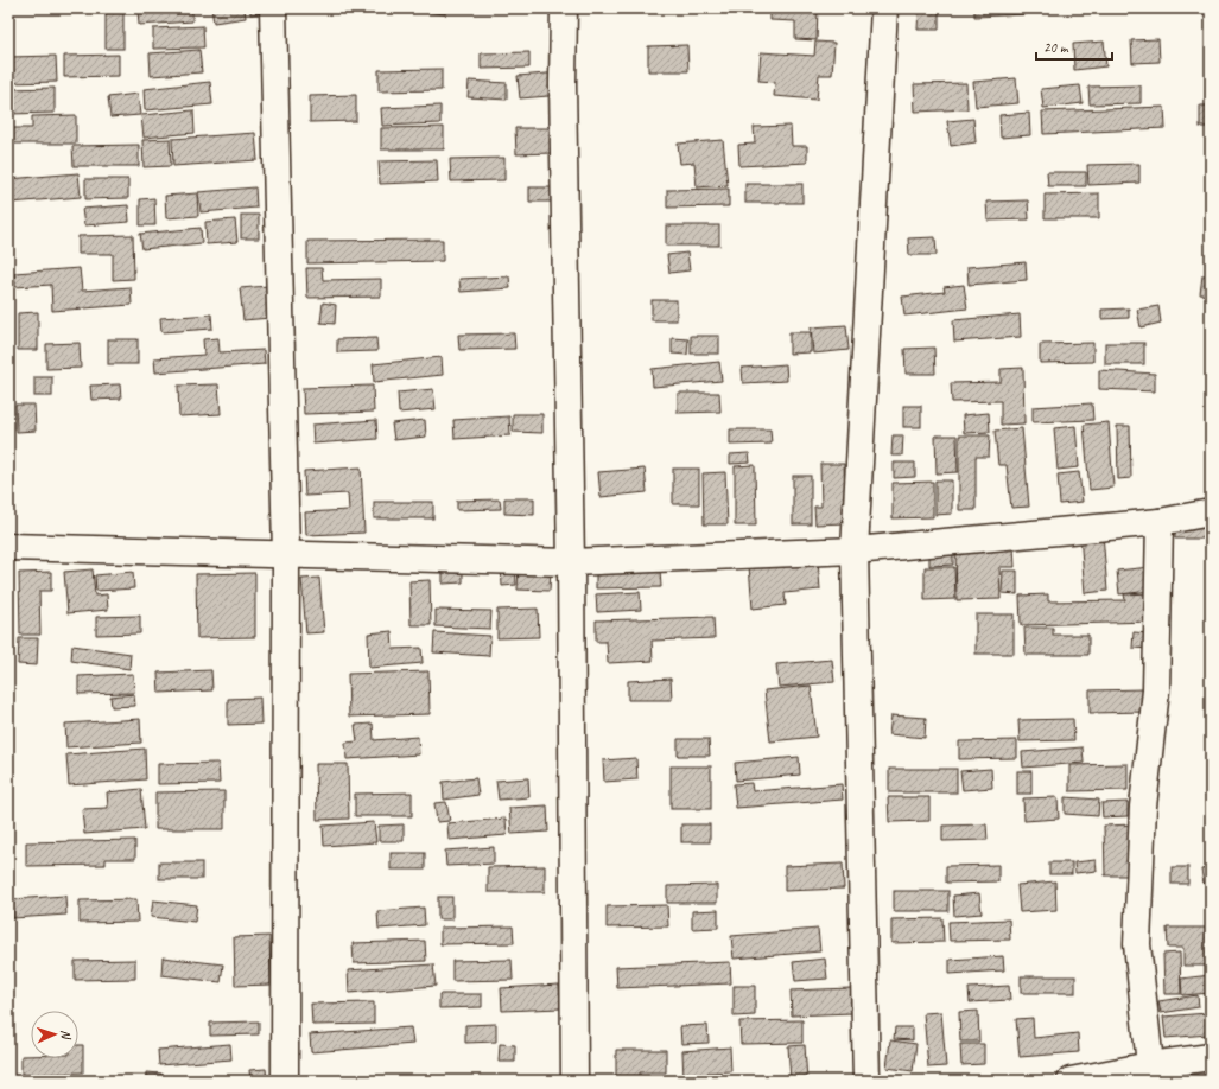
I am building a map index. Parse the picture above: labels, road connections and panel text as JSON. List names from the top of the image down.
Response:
{
  "scale_bar": "20 m",
  "north": "right"
}
